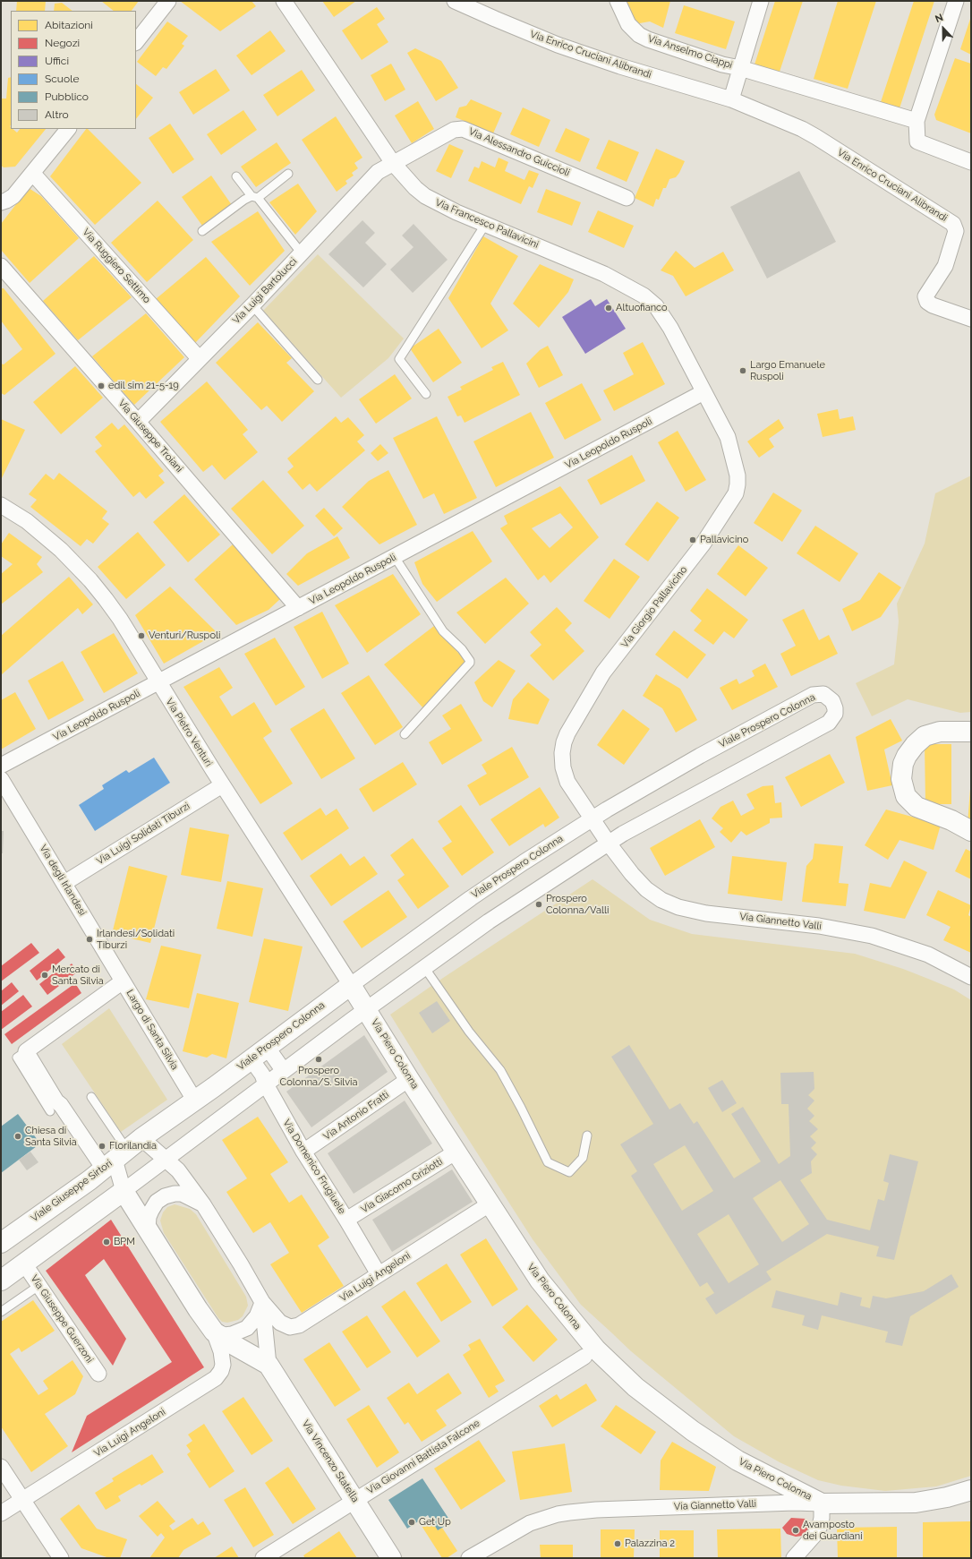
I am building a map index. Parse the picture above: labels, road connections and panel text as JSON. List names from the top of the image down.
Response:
{
  "streets": {
    "street": [
      "Via Anselmo Ciappi",
      "Via Enrico Cruciani Alibrandi",
      "Via Alessandro Guiccioli",
      "Via Francesco Pallavicini",
      "Via Ruggiero Settimo",
      "Via Luigi Bartolucci",
      "Via Giuseppe Troiani",
      "Via Leopoldo Ruspoli",
      "Via Giorgio Pallavicino",
      "Viale Prospero Colonna",
      "Via Pietro Venturi",
      "Via Luigi Solidati Tiburzi",
      "Via degli Irlandesi",
      "Via Giannetto Valli",
      "Largo di Santa Silvia",
      "Via Piero Colonna",
      "Via Antonio Fratti",
      "Via Domenico Frugiuele",
      "Via Giacomo Griziotti",
      "Viale Giuseppe Sirtori",
      "Via Luigi Angeloni",
      "Via Giuseppe Guerzoni",
      "Via Giovanni Battista Falcone",
      "Via Vincenzo Statella"
    ]
  },
  "crossings": [
    ["Via Alessandro Guiccioli", "Via Francesco Pallavicini"],
    ["Via Alessandro Guiccioli", "Via Luigi Bartolucci"],
    ["Via Francesco Pallavicini", "Via Luigi Bartolucci"],
    ["Via Francesco Pallavicini", "Via Leopoldo Ruspoli"],
    ["Via Francesco Pallavicini", "Via Giorgio Pallavicino"],
    ["Via Ruggiero Settimo", "Via Luigi Bartolucci"],
    ["Via Luigi Bartolucci", "Via Giuseppe Troiani"],
    ["Via Giuseppe Troiani", "Via Leopoldo Ruspoli"],
    ["Via Leopoldo Ruspoli", "Via Giorgio Pallavicino"],
    ["Via Leopoldo Ruspoli", "Via Pietro Venturi"],
    ["Via Giorgio Pallavicino", "Viale Prospero Colonna"],
    ["Via Giorgio Pallavicino", "Via Giannetto Valli"],
    ["Viale Prospero Colonna", "Via Pietro Venturi"],
    ["Viale Prospero Colonna", "Via Giannetto Valli"],
    ["Viale Prospero Colonna", "Largo di Santa Silvia"],
    ["Viale Prospero Colonna", "Via Piero Colonna"],
    ["Viale Prospero Colonna", "Via Domenico Frugiuele"],
    ["Viale Prospero Colonna", "Viale Giuseppe Sirtori"],
    ["Via Pietro Venturi", "Via Luigi Solidati Tiburzi"],
    ["Via Pietro Venturi", "Via Piero Colonna"],
    ["Via Luigi Solidati Tiburzi", "Via degli Irlandesi"],
    ["Via degli Irlandesi", "Largo di Santa Silvia"],
    ["Via Giannetto Valli", "Via Piero Colonna"],
    ["Via Piero Colonna", "Via Antonio Fratti"],
    ["Via Piero Colonna", "Via Giacomo Griziotti"],
    ["Via Piero Colonna", "Via Luigi Angeloni"],
    ["Via Antonio Fratti", "Via Domenico Frugiuele"],
    ["Via Domenico Frugiuele", "Via Giacomo Griziotti"],
    ["Via Domenico Frugiuele", "Via Luigi Angeloni"],
    ["Via Giovanni Battista Falcone", "Via Vincenzo Statella"]
  ],
  "places": [
    "Altuofianco",
    "Largo Emanuele Ruspoli",
    "edil sim 21-5-19",
    "Pallavicino",
    "Venturi/Ruspoli",
    "Prospero Colonna/Valli",
    "Irlandesi/Solidati Tiburzi",
    "Mercato di Santa Silvia",
    "Prospero Colonna/S. Silvia",
    "Chiesa di Santa Silvia",
    "Florilandia",
    "BPM",
    "Get Up",
    "Avamposto dei Guardiani",
    "Palazzina 2"
  ],
  "legend": [
    "Abitazioni",
    "Negozi",
    "Uffici",
    "Scuole",
    "Pubblico",
    "Altro"
  ],
  "north": "top"
}
